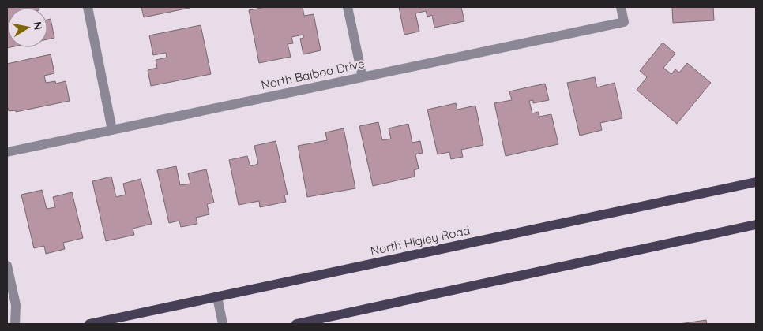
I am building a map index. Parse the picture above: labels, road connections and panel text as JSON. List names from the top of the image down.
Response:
{
  "streets": {
    "main road": ["North Higley Road"],
    "street": ["North Balboa Drive"]
  },
  "north": "right"
}
